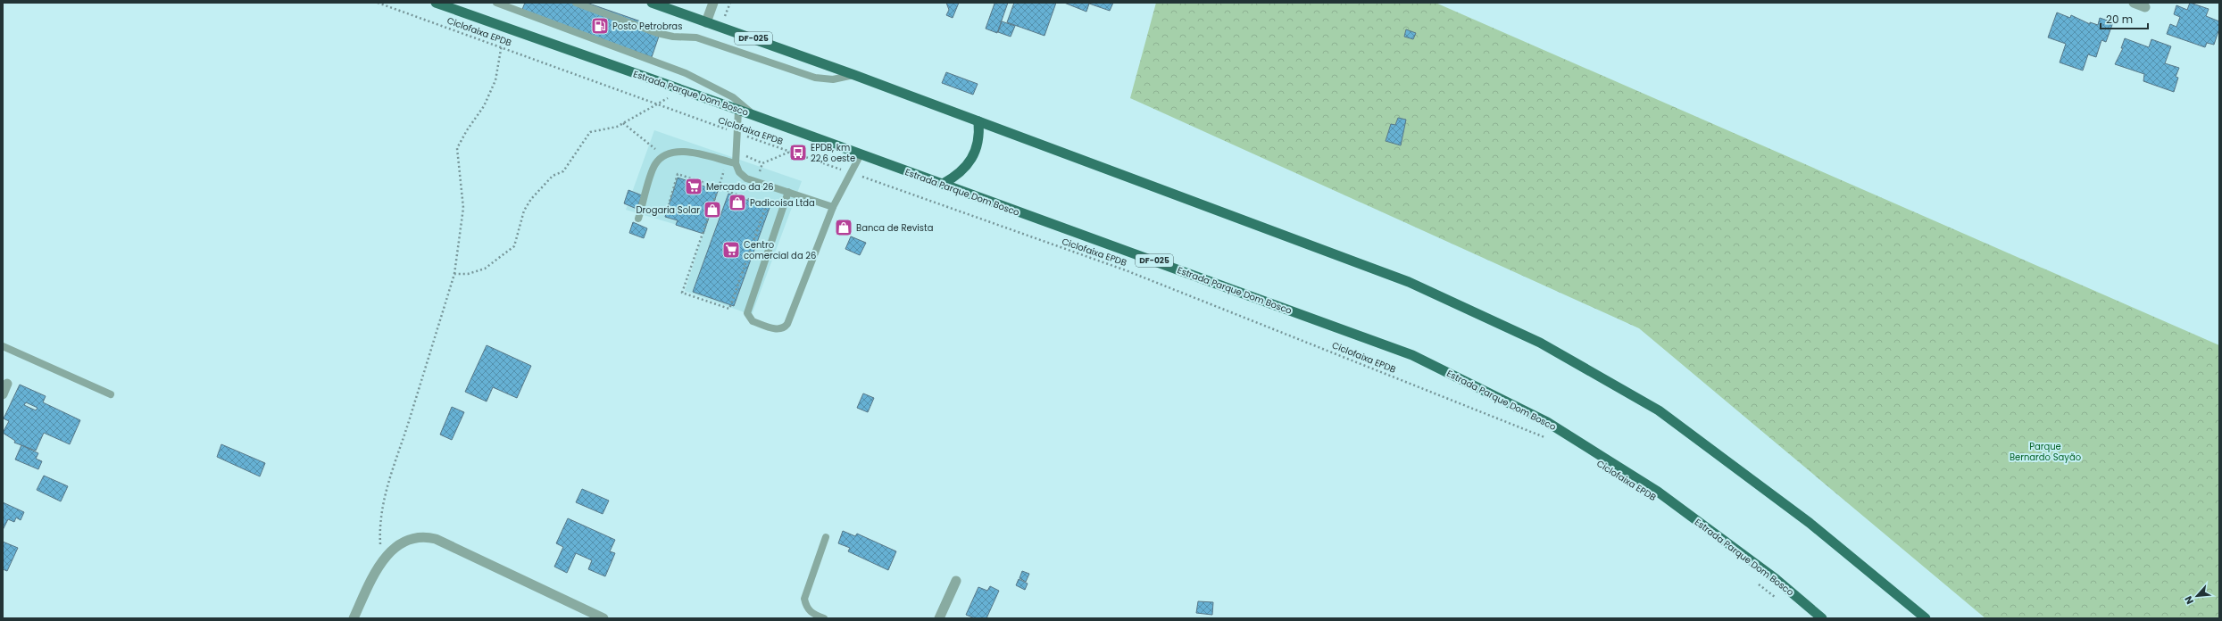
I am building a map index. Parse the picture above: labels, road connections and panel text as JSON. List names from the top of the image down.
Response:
{
  "streets": {
    "main road": ["DF-025", "Estrada Parque Dom Bosco"],
    "path": ["Ciclofaixa EPDB"]
  },
  "parks": ["Parque Bernardo Sayão"],
  "places": {
    "fuel station": ["Posto Petrobras"],
    "bus stop": ["EPDB, km 22,6 oeste"],
    "supermarket": ["Mercado da 26", "Centro comercial da 26"],
    "shop": ["Padicoisa Ltda", "Drogaria Solar", "Banca de Revista"]
  },
  "scale_bar": "20 m",
  "north": "bottom left"
}
